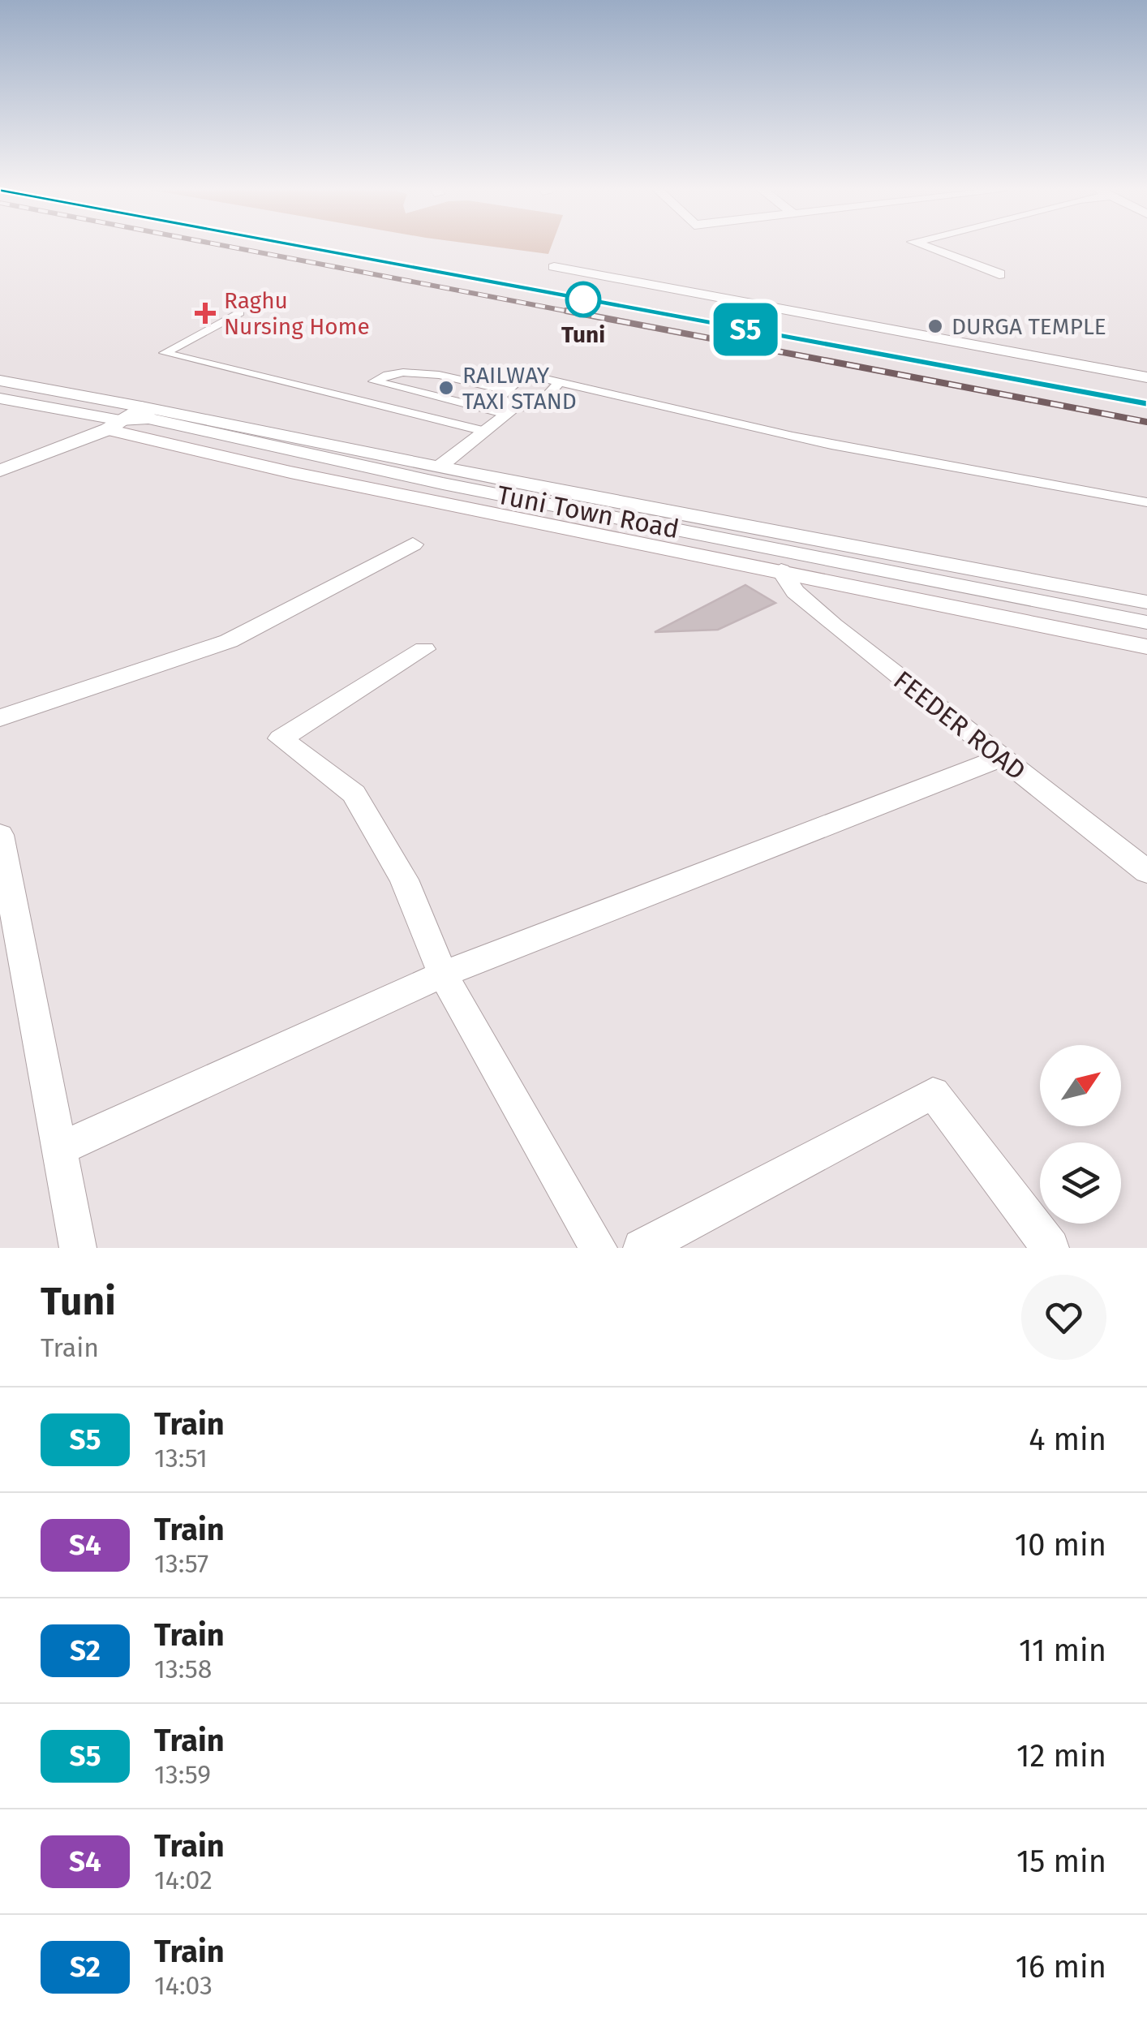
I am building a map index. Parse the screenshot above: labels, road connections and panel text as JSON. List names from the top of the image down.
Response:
{
  "streets": {
    "street": ["Tuni Town Road", "FEEDER ROAD"]
  },
  "places": {
    "other": ["Tuni", "DURGA TEMPLE", "RAILWAY TAXI STAND"],
    "health": ["Raghu Nursing Home"]
  },
  "north": "top right",
  "page": {
    "on_map": "S5",
    "heading": ["Tuni", "Train"],
    "list": [
      {
        "mark": "S5",
        "name": "Train",
        "note": "13:51",
        "value": "4 min"
      },
      {
        "mark": "S4",
        "name": "Train",
        "note": "13:57",
        "value": "10 min"
      },
      {
        "mark": "S2",
        "name": "Train",
        "note": "13:58",
        "value": "11 min"
      },
      {
        "mark": "S5",
        "name": "Train",
        "note": "13:59",
        "value": "12 min"
      },
      {
        "mark": "S4",
        "name": "Train",
        "note": "14:02",
        "value": "15 min"
      },
      {
        "mark": "S2",
        "name": "Train",
        "note": "14:03",
        "value": "16 min"
      }
    ]
  }
}
